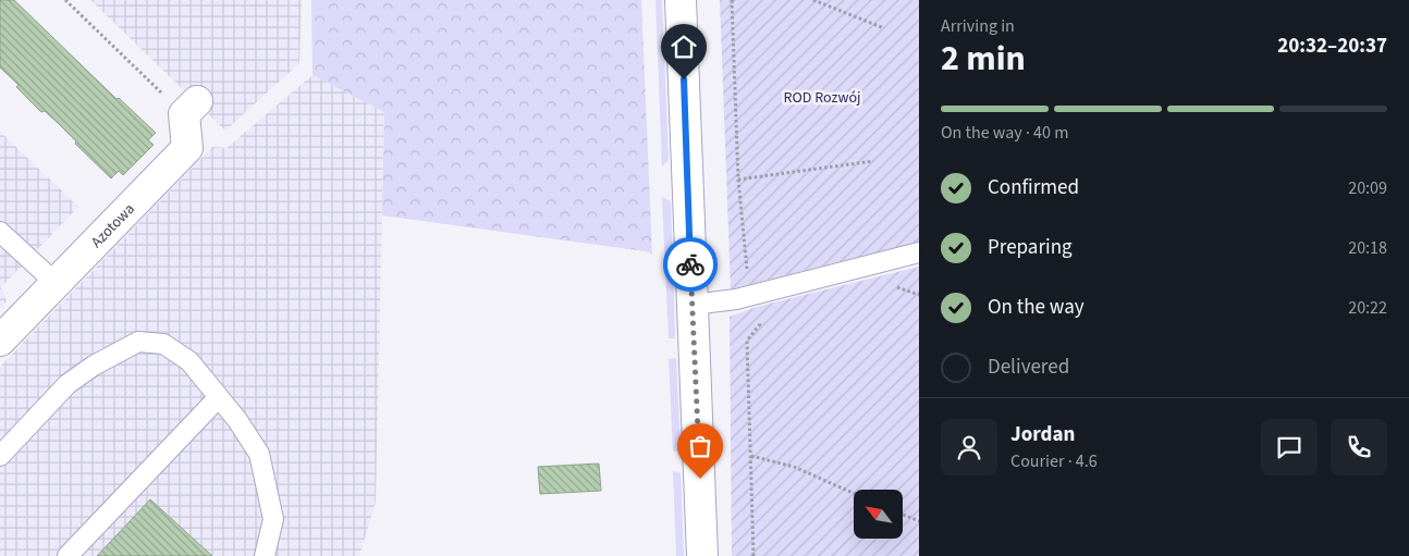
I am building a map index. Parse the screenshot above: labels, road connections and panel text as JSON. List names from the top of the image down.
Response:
{
  "streets": {
    "street": ["Azotowa"]
  },
  "parks": ["ROD Rozwój"],
  "north": "top left",
  "page": {
    "heading": ["2 min", "Arriving in", "20:32–20:37"],
    "panel": ["Jordan", "Courier · 4.6"],
    "bar": "On the way · 40 m",
    "list": [
      ["Confirmed", "20:09"],
      ["Preparing", "20:18"],
      ["On the way", "20:22"],
      "Delivered"
    ]
  }
}
